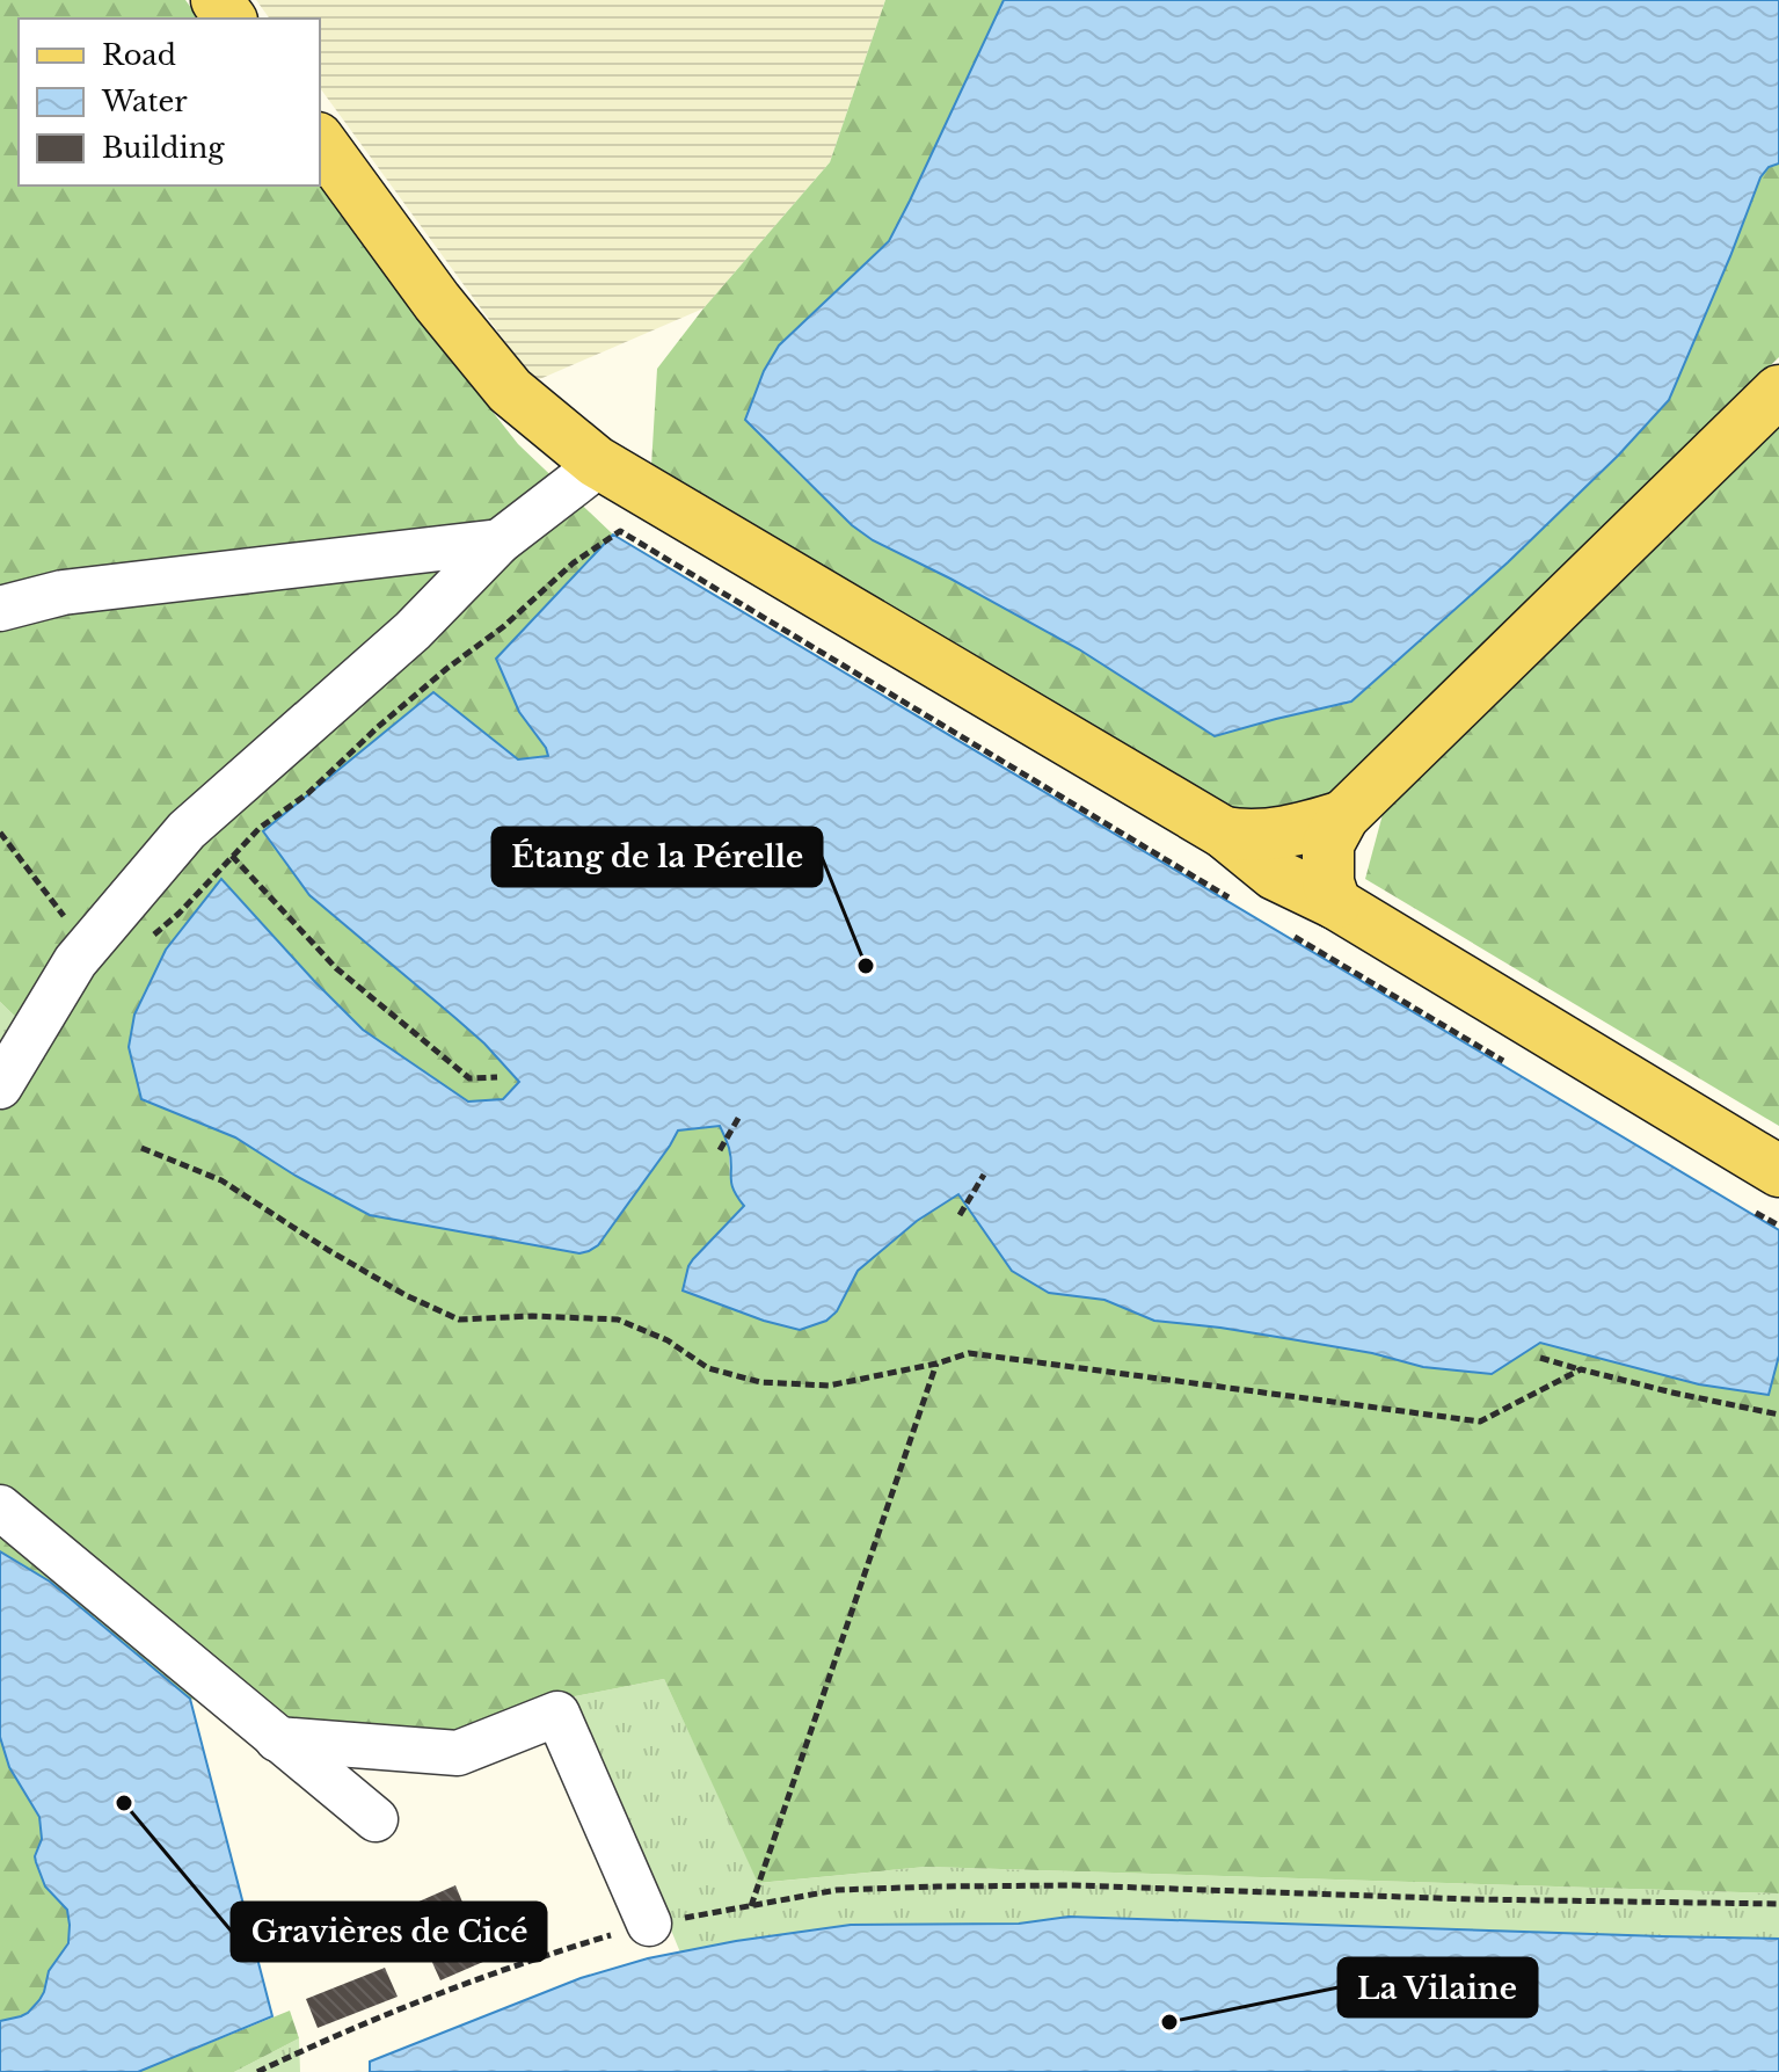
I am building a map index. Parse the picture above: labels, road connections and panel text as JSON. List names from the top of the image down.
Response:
{
  "places": ["Étang de la Pérelle", "Gravières de Cicé", "La Vilaine"],
  "legend": ["Road", "Water", "Building"]
}
